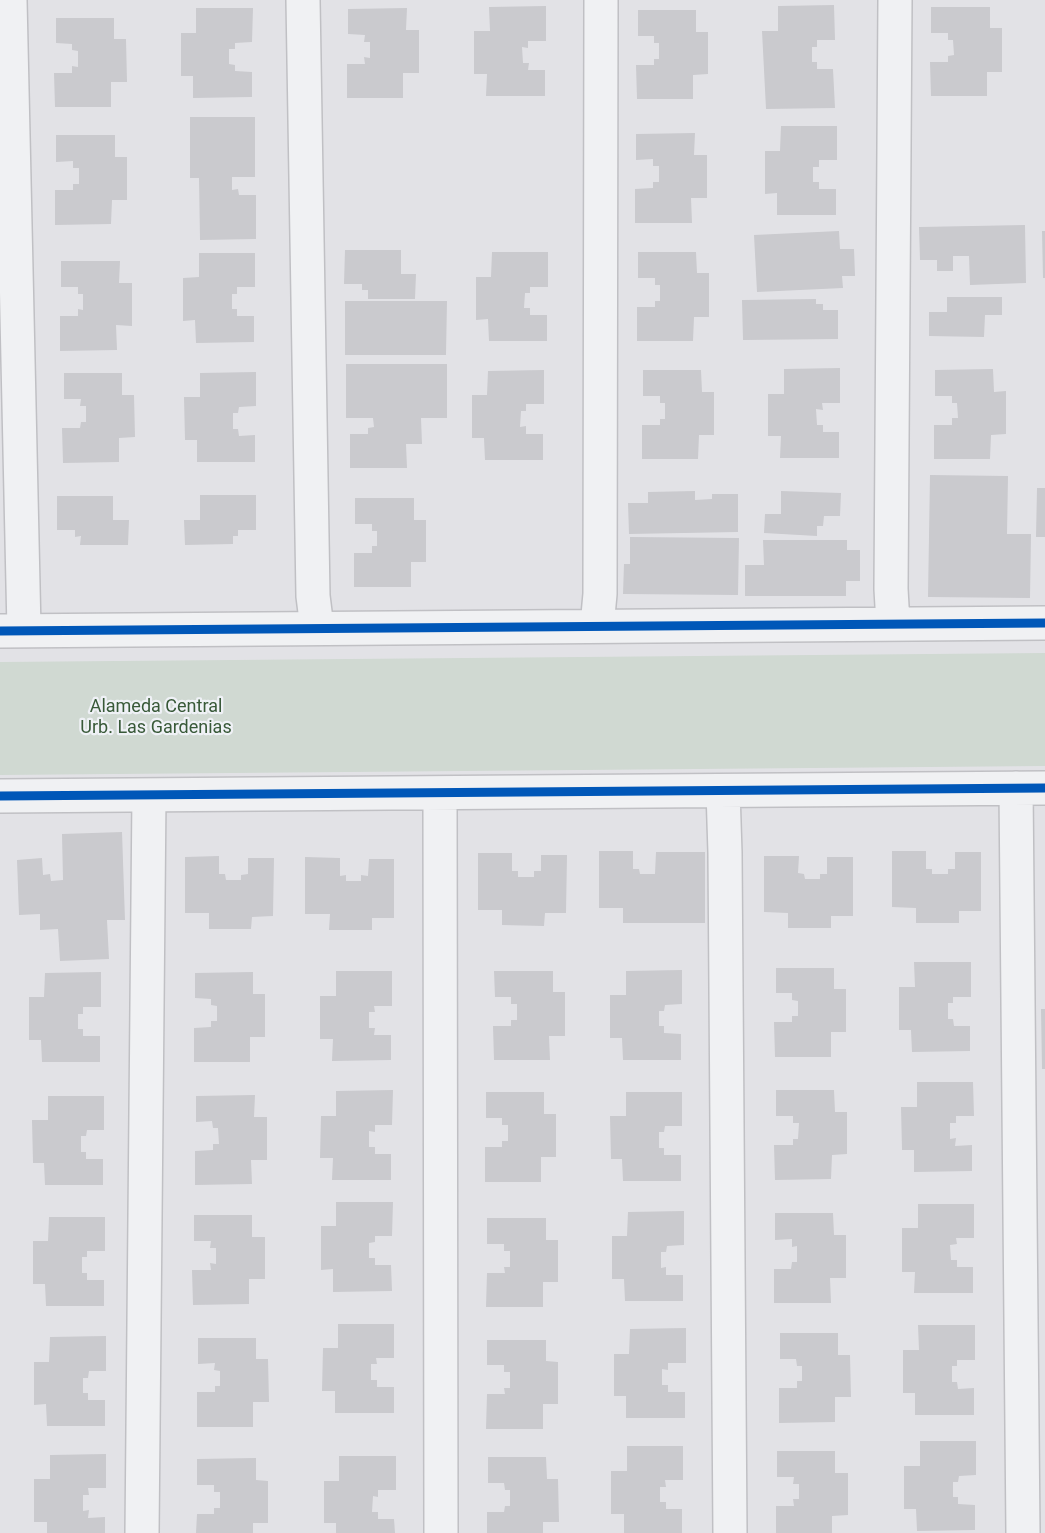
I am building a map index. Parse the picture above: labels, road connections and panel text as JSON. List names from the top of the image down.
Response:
{
  "parks": ["Alameda Central Urb. Las Gardenias"]
}
